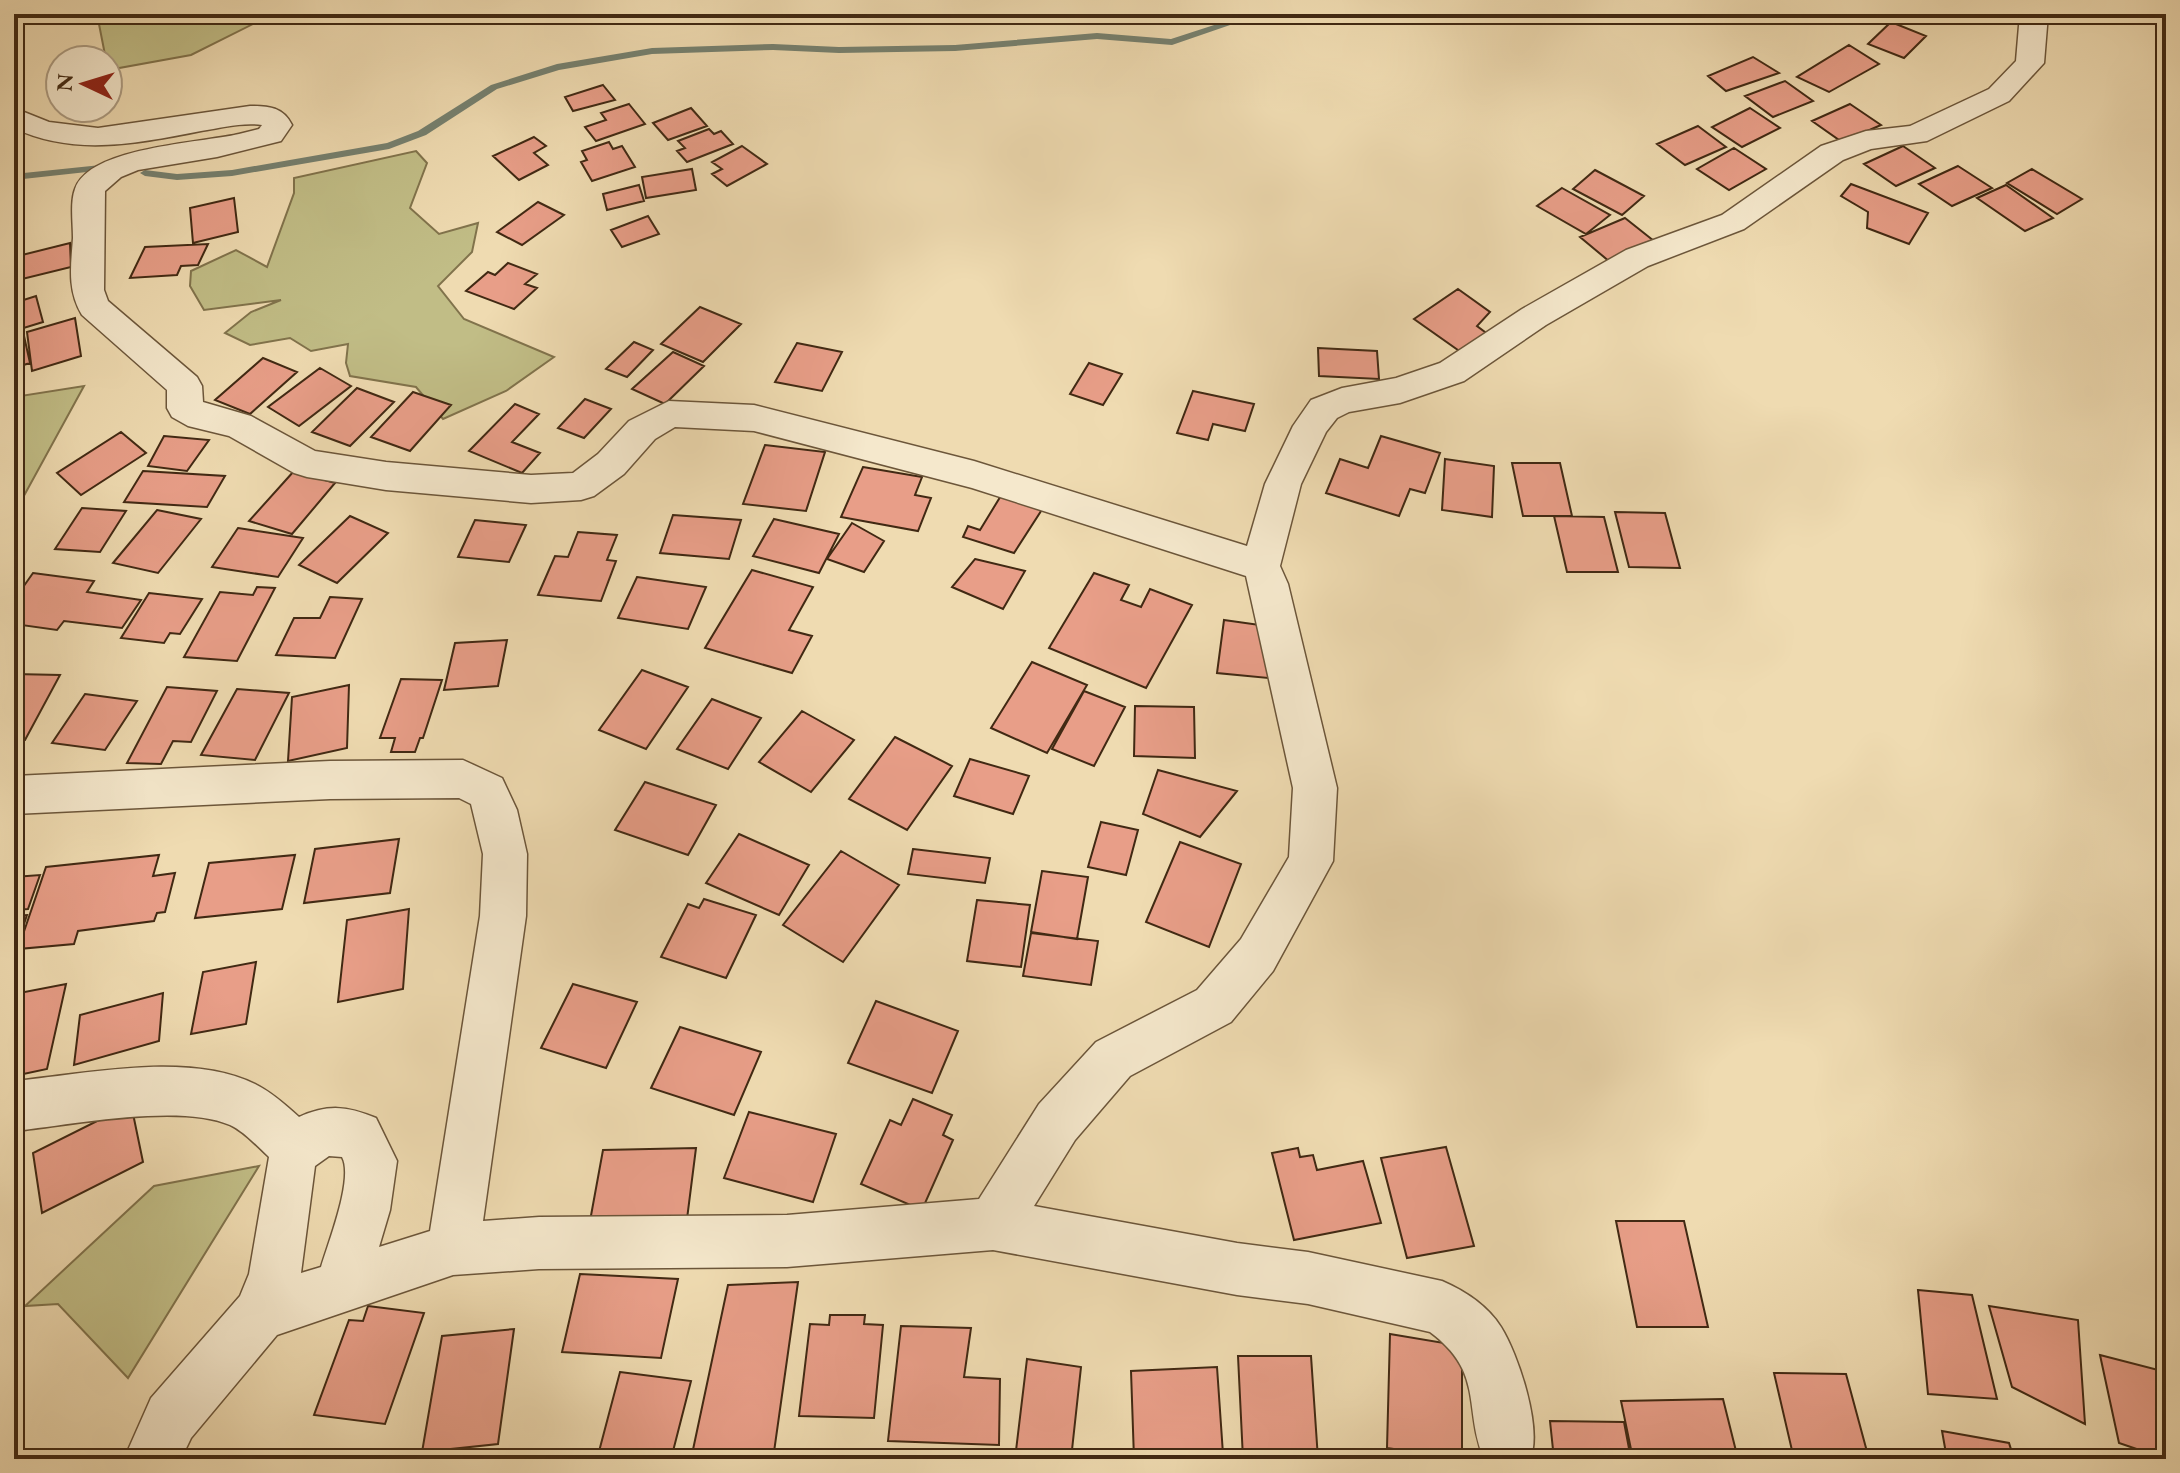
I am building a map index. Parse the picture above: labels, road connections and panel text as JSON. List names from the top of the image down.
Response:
{
  "north": "left"
}
